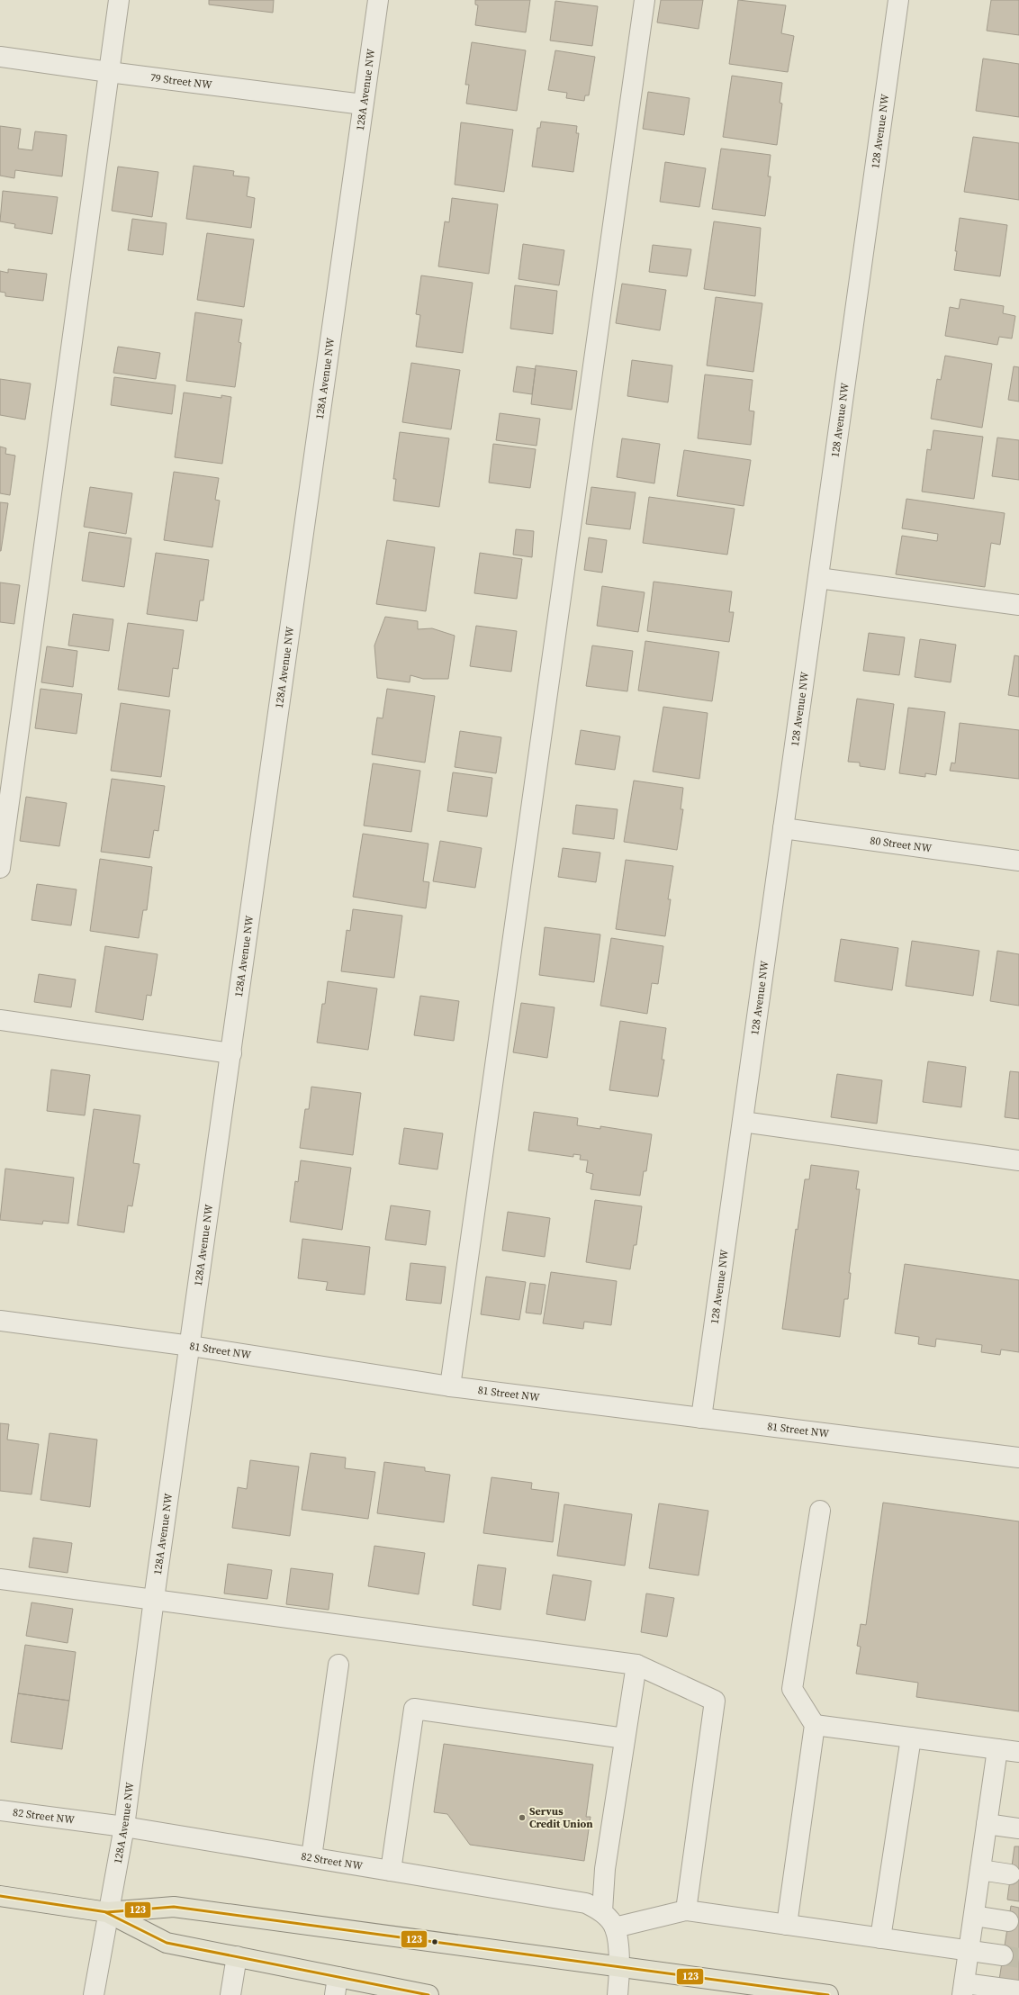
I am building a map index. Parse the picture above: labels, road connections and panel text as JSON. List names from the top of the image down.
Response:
{
  "streets": {
    "street": [
      "79 Street NW",
      "128A Avenue NW",
      "128 Avenue NW",
      "80 Street NW",
      "81 Street NW",
      "82 Street NW"
    ]
  },
  "crossings": [
    ["79 Street NW", "128A Avenue NW"],
    ["128A Avenue NW", "81 Street NW"],
    ["128A Avenue NW", "82 Street NW"],
    ["128 Avenue NW", "80 Street NW"],
    ["128 Avenue NW", "81 Street NW"]
  ],
  "places": ["Servus Credit Union"],
  "lines": ["transit line 123"]
}
